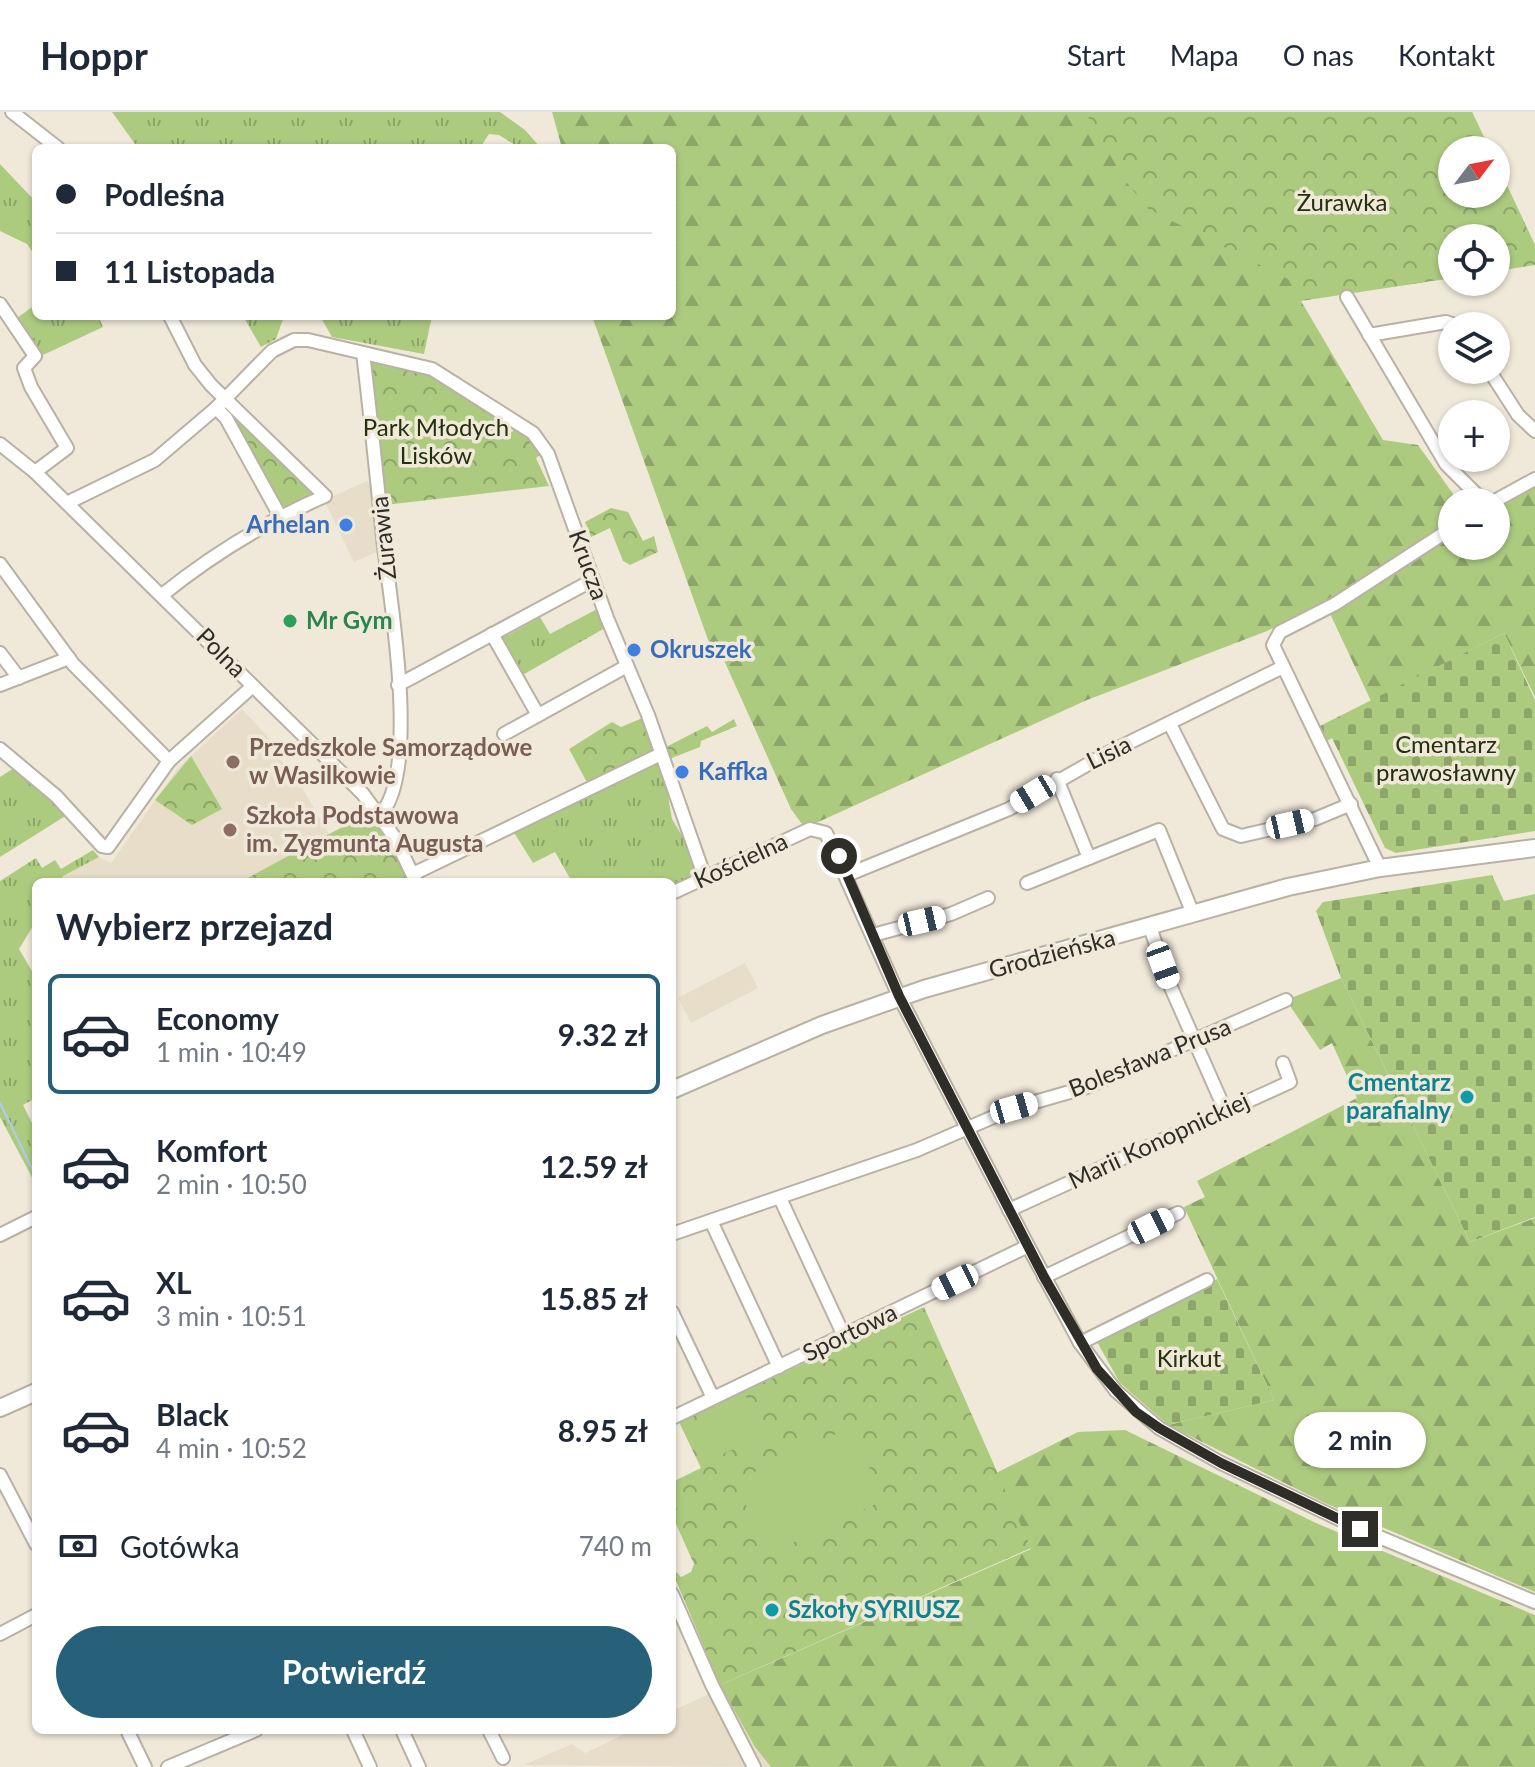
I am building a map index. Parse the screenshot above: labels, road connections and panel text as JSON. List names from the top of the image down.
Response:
{
  "streets": {
    "main road": ["Grodzieńska"],
    "street": [
      "Żurawia",
      "Krucza",
      "Polna",
      "Lisia",
      "Kościelna",
      "Bolesława Prusa",
      "Marii Konopnickiej",
      "Sportowa"
    ]
  },
  "crossings": [
    ["Żurawia", "Krucza"],
    ["Żurawia", "Polna"],
    ["Krucza", "Kościelna"],
    ["Lisia", "Kościelna"]
  ],
  "parks": [
    "Żurawka",
    "Park Młodych Lisków",
    "Cmentarz prawosławny",
    "Kirkut"
  ],
  "places": [
    "Arhelan",
    "Mr Gym",
    "Okruszek",
    "Przedszkole Samorządowe w Wasilkowie",
    "Kaffka",
    "Szkoła Podstawowa im. Zygmunta Augusta",
    "Cmentarz parafialny",
    "Szkoły SYRIUSZ"
  ],
  "north": "top right",
  "page": {
    "header": "Hoppr",
    "nav": [
      "Start",
      "Mapa",
      "O nas",
      "Kontakt"
    ],
    "map_buttons": ["+", "−"],
    "banner": ["Podleśna", "11 Listopada"],
    "heading": "Wybierz przejazd",
    "list": [
      {
        "name": "Economy",
        "note": "1 min · 10:49",
        "value": "9.32 zł"
      },
      {
        "name": "Komfort",
        "note": "2 min · 10:50",
        "value": "12.59 zł"
      },
      {
        "name": "XL",
        "note": "3 min · 10:51",
        "value": "15.85 zł"
      },
      {
        "name": "Black",
        "note": "4 min · 10:52",
        "value": "8.95 zł"
      }
    ],
    "bubble": "2 min",
    "pay": ["Gotówka", "740 m"],
    "buttons": "Potwierdź"
  }
}
